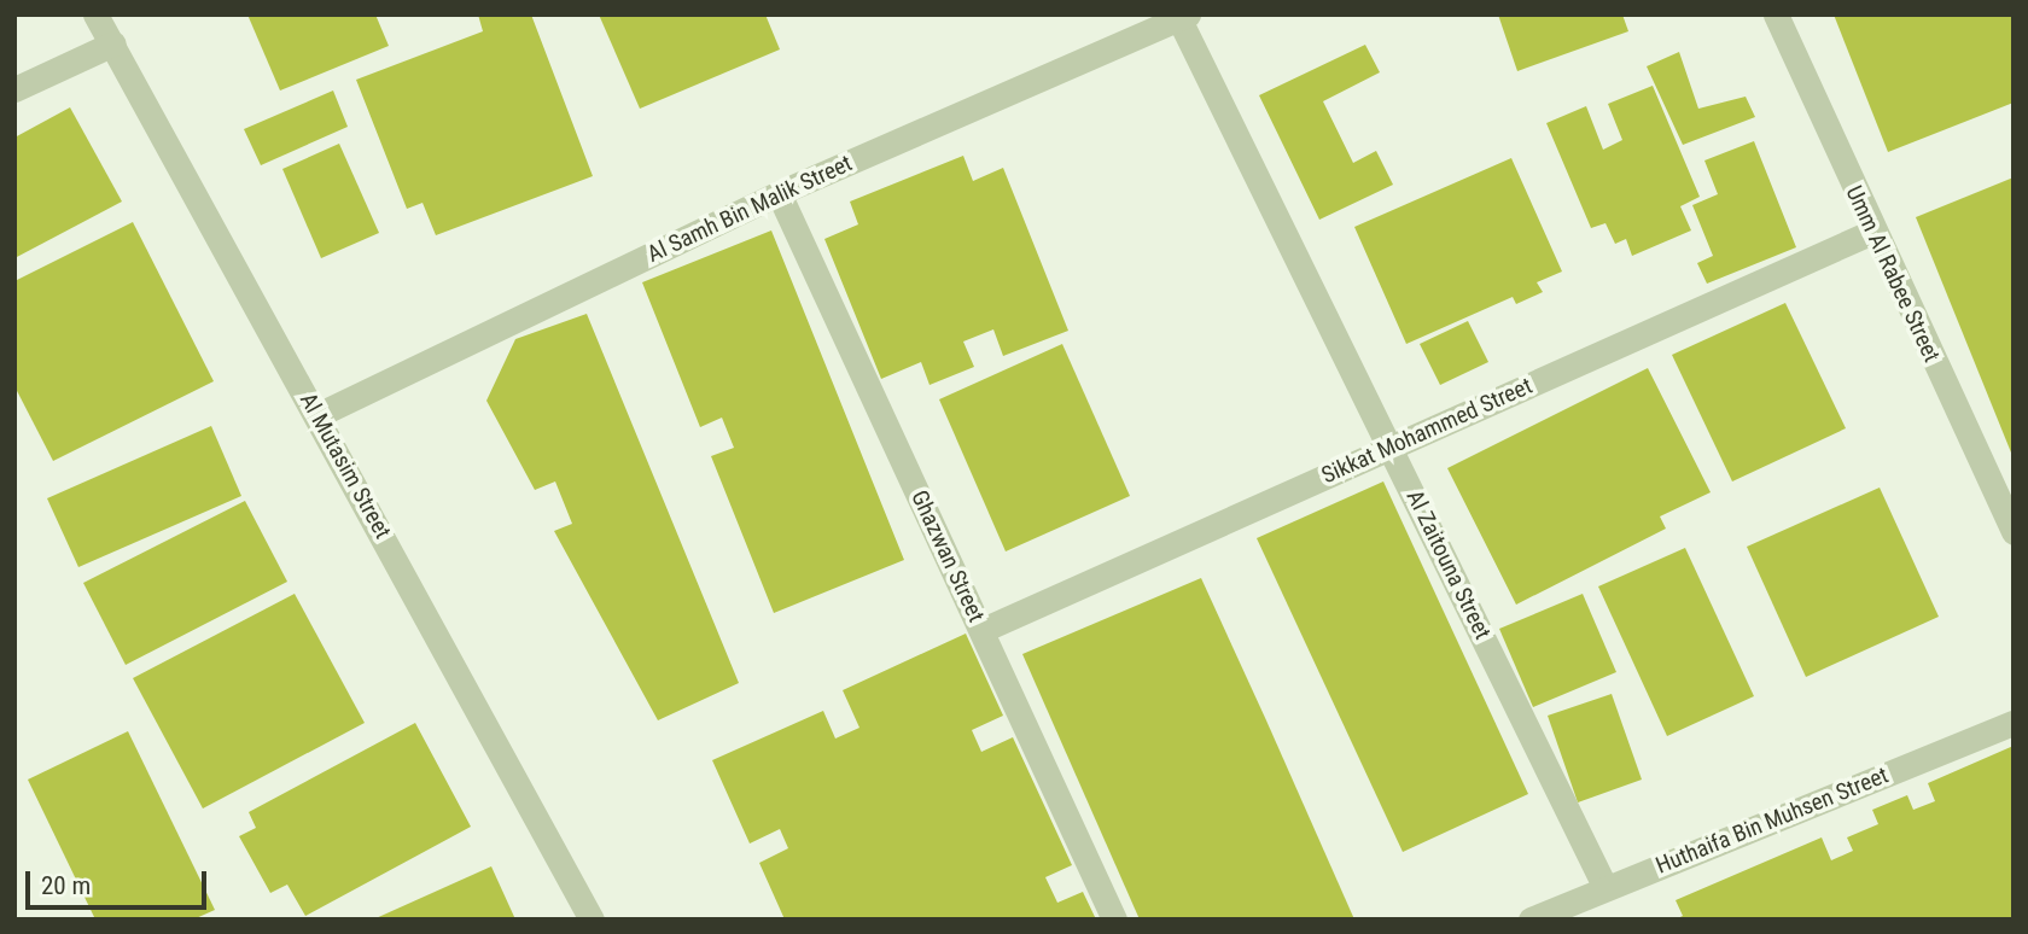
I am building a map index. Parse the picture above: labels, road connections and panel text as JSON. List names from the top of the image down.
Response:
{
  "streets": {
    "street": [
      "Al Samh Bin Malik Street",
      "Umm Al Rabee Street",
      "Sikkat Mohammed Street",
      "Al Mutasim Street",
      "Ghazwan Street",
      "Al Zaitouna Street",
      "Huthaifa Bin Muhsen Street"
    ]
  },
  "crossings": [
    ["Al Samh Bin Malik Street", "Al Mutasim Street"],
    ["Al Samh Bin Malik Street", "Ghazwan Street"],
    ["Al Samh Bin Malik Street", "Al Zaitouna Street"],
    ["Umm Al Rabee Street", "Sikkat Mohammed Street"],
    ["Sikkat Mohammed Street", "Ghazwan Street"],
    ["Sikkat Mohammed Street", "Al Zaitouna Street"],
    ["Al Zaitouna Street", "Huthaifa Bin Muhsen Street"]
  ],
  "scale_bar": "20 m"
}
